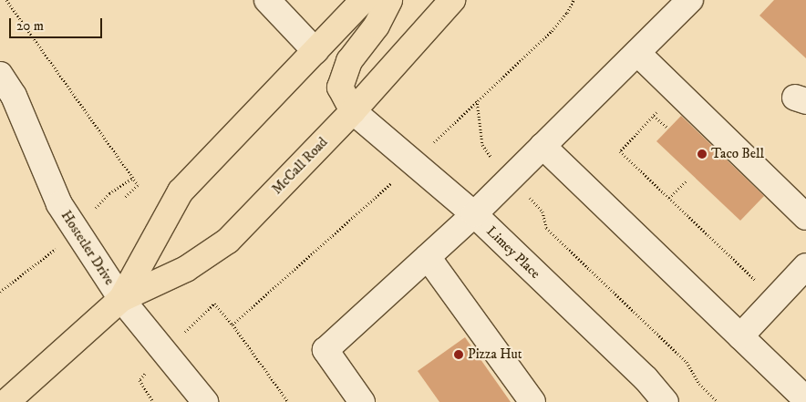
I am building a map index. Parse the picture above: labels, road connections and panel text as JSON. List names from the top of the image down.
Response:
{
  "streets": {
    "main road": ["McCall Road"],
    "street": ["Hostetler Drive", "Limey Place"]
  },
  "crossings": [
    ["McCall Road", "Hostetler Drive"],
    ["McCall Road", "Limey Place"]
  ],
  "places": ["Taco Bell", "Pizza Hut"],
  "scale_bar": "20 m"
}
